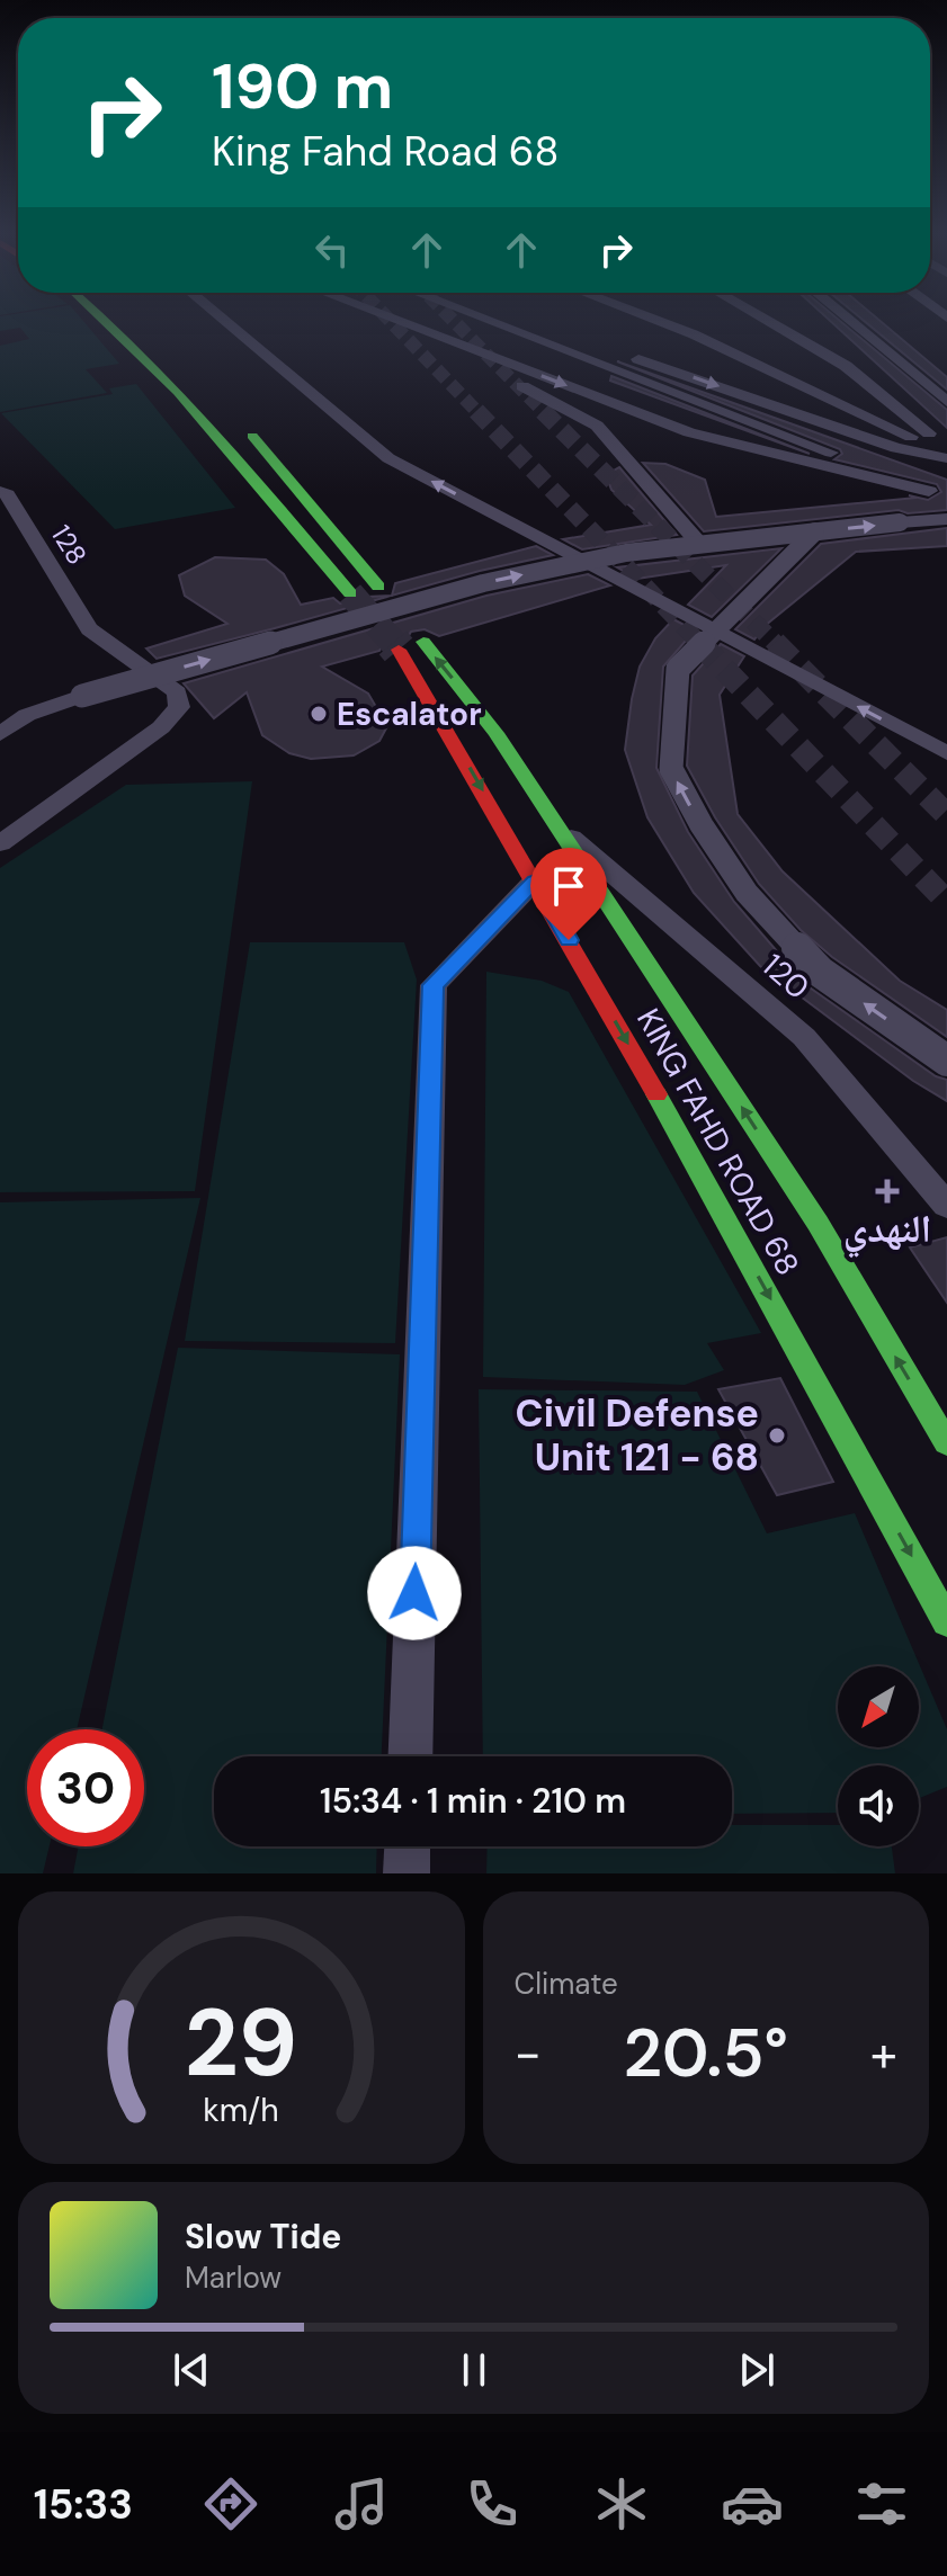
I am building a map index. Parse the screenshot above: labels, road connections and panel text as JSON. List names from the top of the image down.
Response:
{
  "streets": {
    "main road": ["KING FAHD ROAD 68"],
    "street": ["128", "120"]
  },
  "crossings": [
    ["120", "KING FAHD ROAD 68"]
  ],
  "places": {
    "other": ["Escalator", "Civil Defense Unit 121 - 68"],
    "health": ["النهدي"]
  },
  "north": "bottom left",
  "page": {
    "turn": ["190 m", "King Fahd Road 68"],
    "limit": "30",
    "trip": "15:34 · 1 min · 210 m",
    "tile": "Climate",
    "heat": ["−", "20.5°", "+"],
    "song": ["Slow Tide", "Marlow"],
    "tabs": "15:33",
    "gauge": ["29", "km/h"]
  }
}
